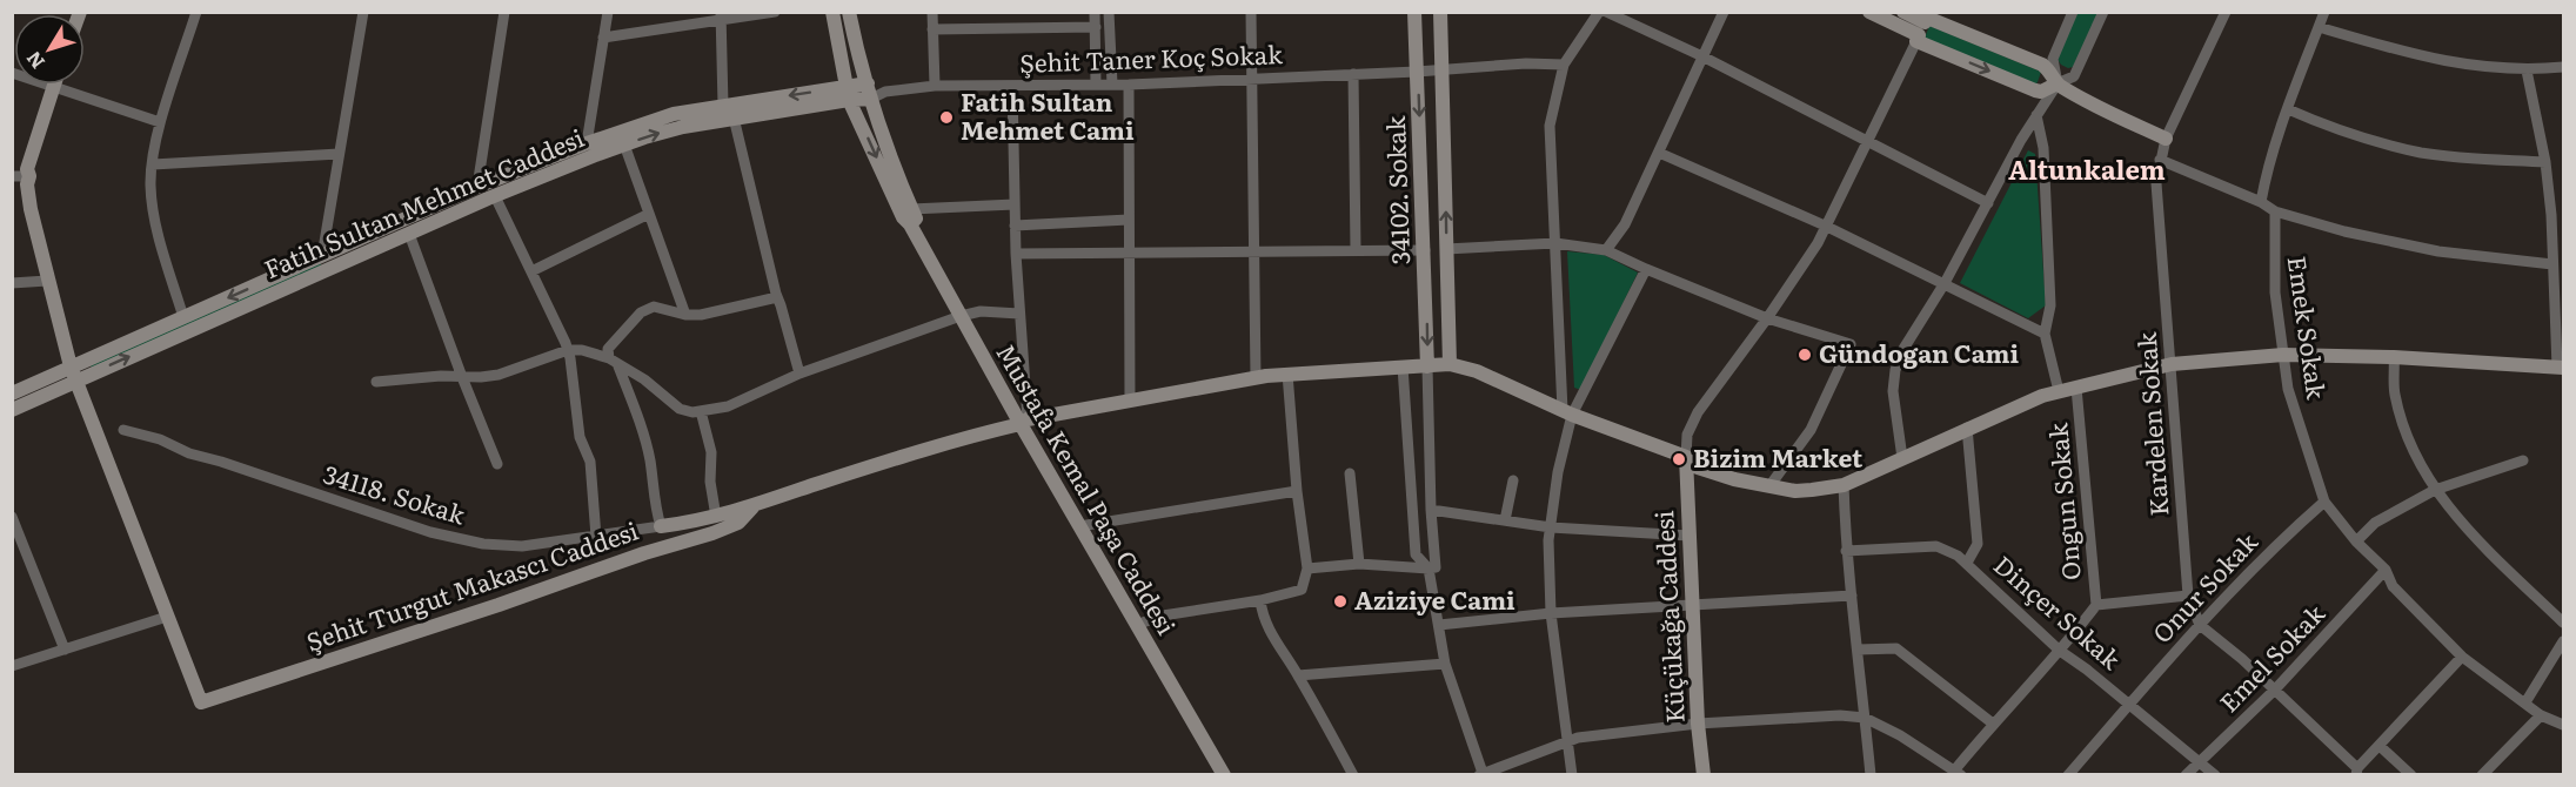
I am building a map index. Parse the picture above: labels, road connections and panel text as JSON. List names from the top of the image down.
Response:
{
  "streets": {
    "street": [
      "Şehit Taner Koç Sokak",
      "34102. Sokak",
      "Fatih Sultan Mehmet Caddesi",
      "Emek Sokak",
      "Kardelen Sokak",
      "Mustafa Kemal Paşa Caddesi",
      "34118. Sokak",
      "Ongun Sokak",
      "Şehit Turgut Makascı Caddesi",
      "Onur Sokak",
      "Dinçer Sokak",
      "Küçükağa Caddesi",
      "Emel Sokak"
    ]
  },
  "crossings": [
    ["Şehit Taner Koç Sokak", "34102. Sokak"],
    ["Şehit Taner Koç Sokak", "Fatih Sultan Mehmet Caddesi"],
    ["34102. Sokak", "Şehit Turgut Makascı Caddesi"],
    ["Fatih Sultan Mehmet Caddesi", "Mustafa Kemal Paşa Caddesi"],
    ["Emek Sokak", "Şehit Turgut Makascı Caddesi"],
    ["Emek Sokak", "Onur Sokak"],
    ["Emek Sokak", "Emel Sokak"],
    ["Kardelen Sokak", "Şehit Turgut Makascı Caddesi"],
    ["Kardelen Sokak", "Onur Sokak"],
    ["Kardelen Sokak", "Emel Sokak"],
    ["Mustafa Kemal Paşa Caddesi", "Şehit Turgut Makascı Caddesi"],
    ["34118. Sokak", "Şehit Turgut Makascı Caddesi"],
    ["Ongun Sokak", "Şehit Turgut Makascı Caddesi"],
    ["Ongun Sokak", "Dinçer Sokak"],
    ["Şehit Turgut Makascı Caddesi", "Küçükağa Caddesi"],
    ["Onur Sokak", "Dinçer Sokak"],
    ["Dinçer Sokak", "Emel Sokak"]
  ],
  "districts": ["Altunkalem"],
  "places": [
    "Fatih Sultan Mehmet Cami",
    "Gündogan Cami",
    "Bizim Market",
    "Aziziye Cami"
  ],
  "north": "bottom left"
}
